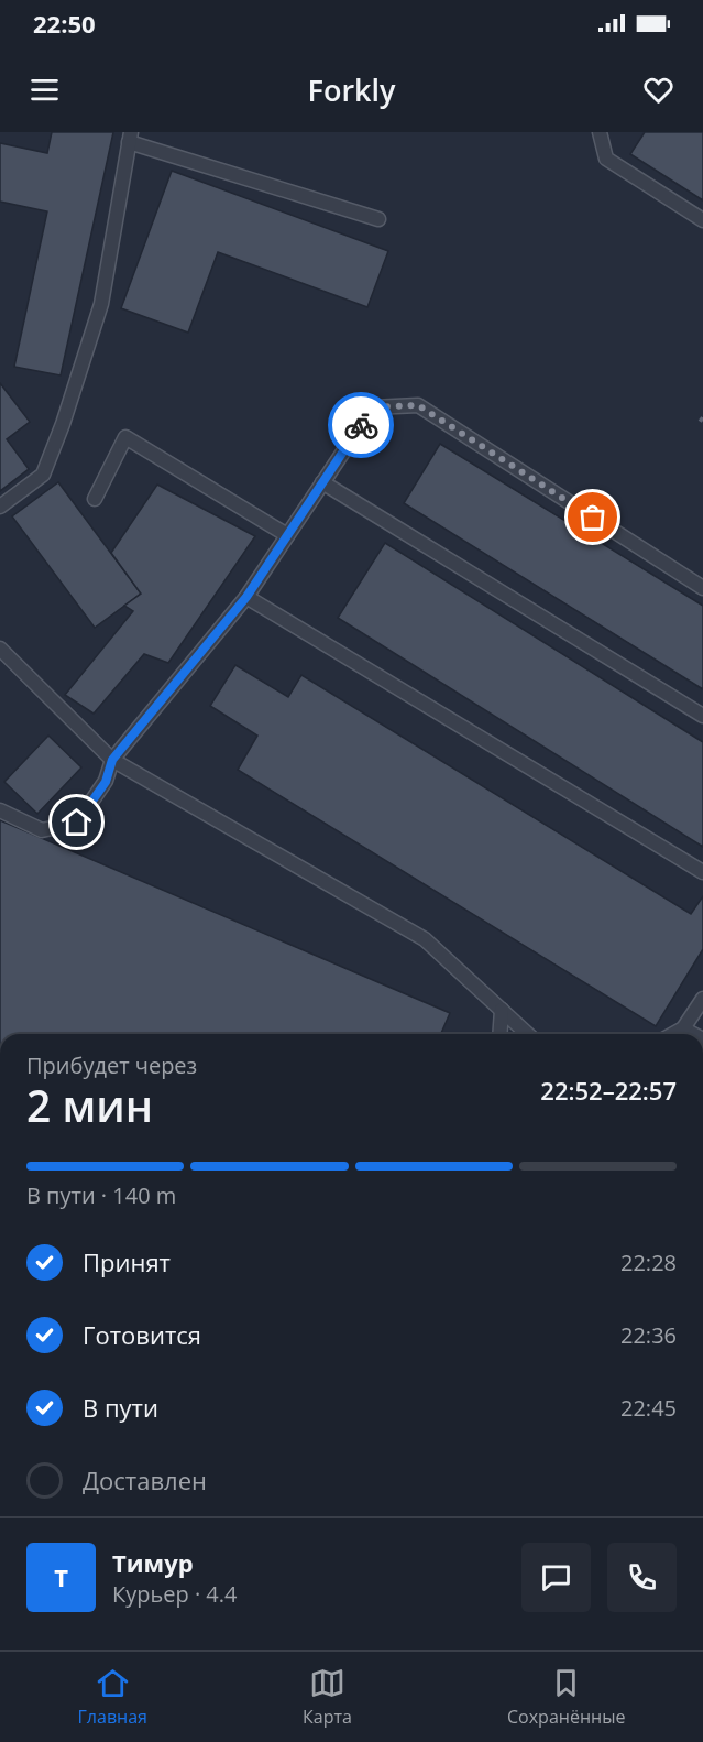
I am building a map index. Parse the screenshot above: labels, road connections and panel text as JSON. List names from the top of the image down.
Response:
{
  "page": {
    "status": "22:50",
    "header": "Forkly",
    "heading": ["2 мин", "Прибудет через", "22:52–22:57"],
    "panel": ["Тимур", "Курьер · 4.4"],
    "bar": "В пути · 140 m",
    "list": [
      ["Принят", "22:28"],
      ["Готовится", "22:36"],
      ["В пути", "22:45"],
      "Доставлен"
    ],
    "round": "Т",
    "tabs": ["Главная", "Карта", "Сохранённые"]
  }
}
